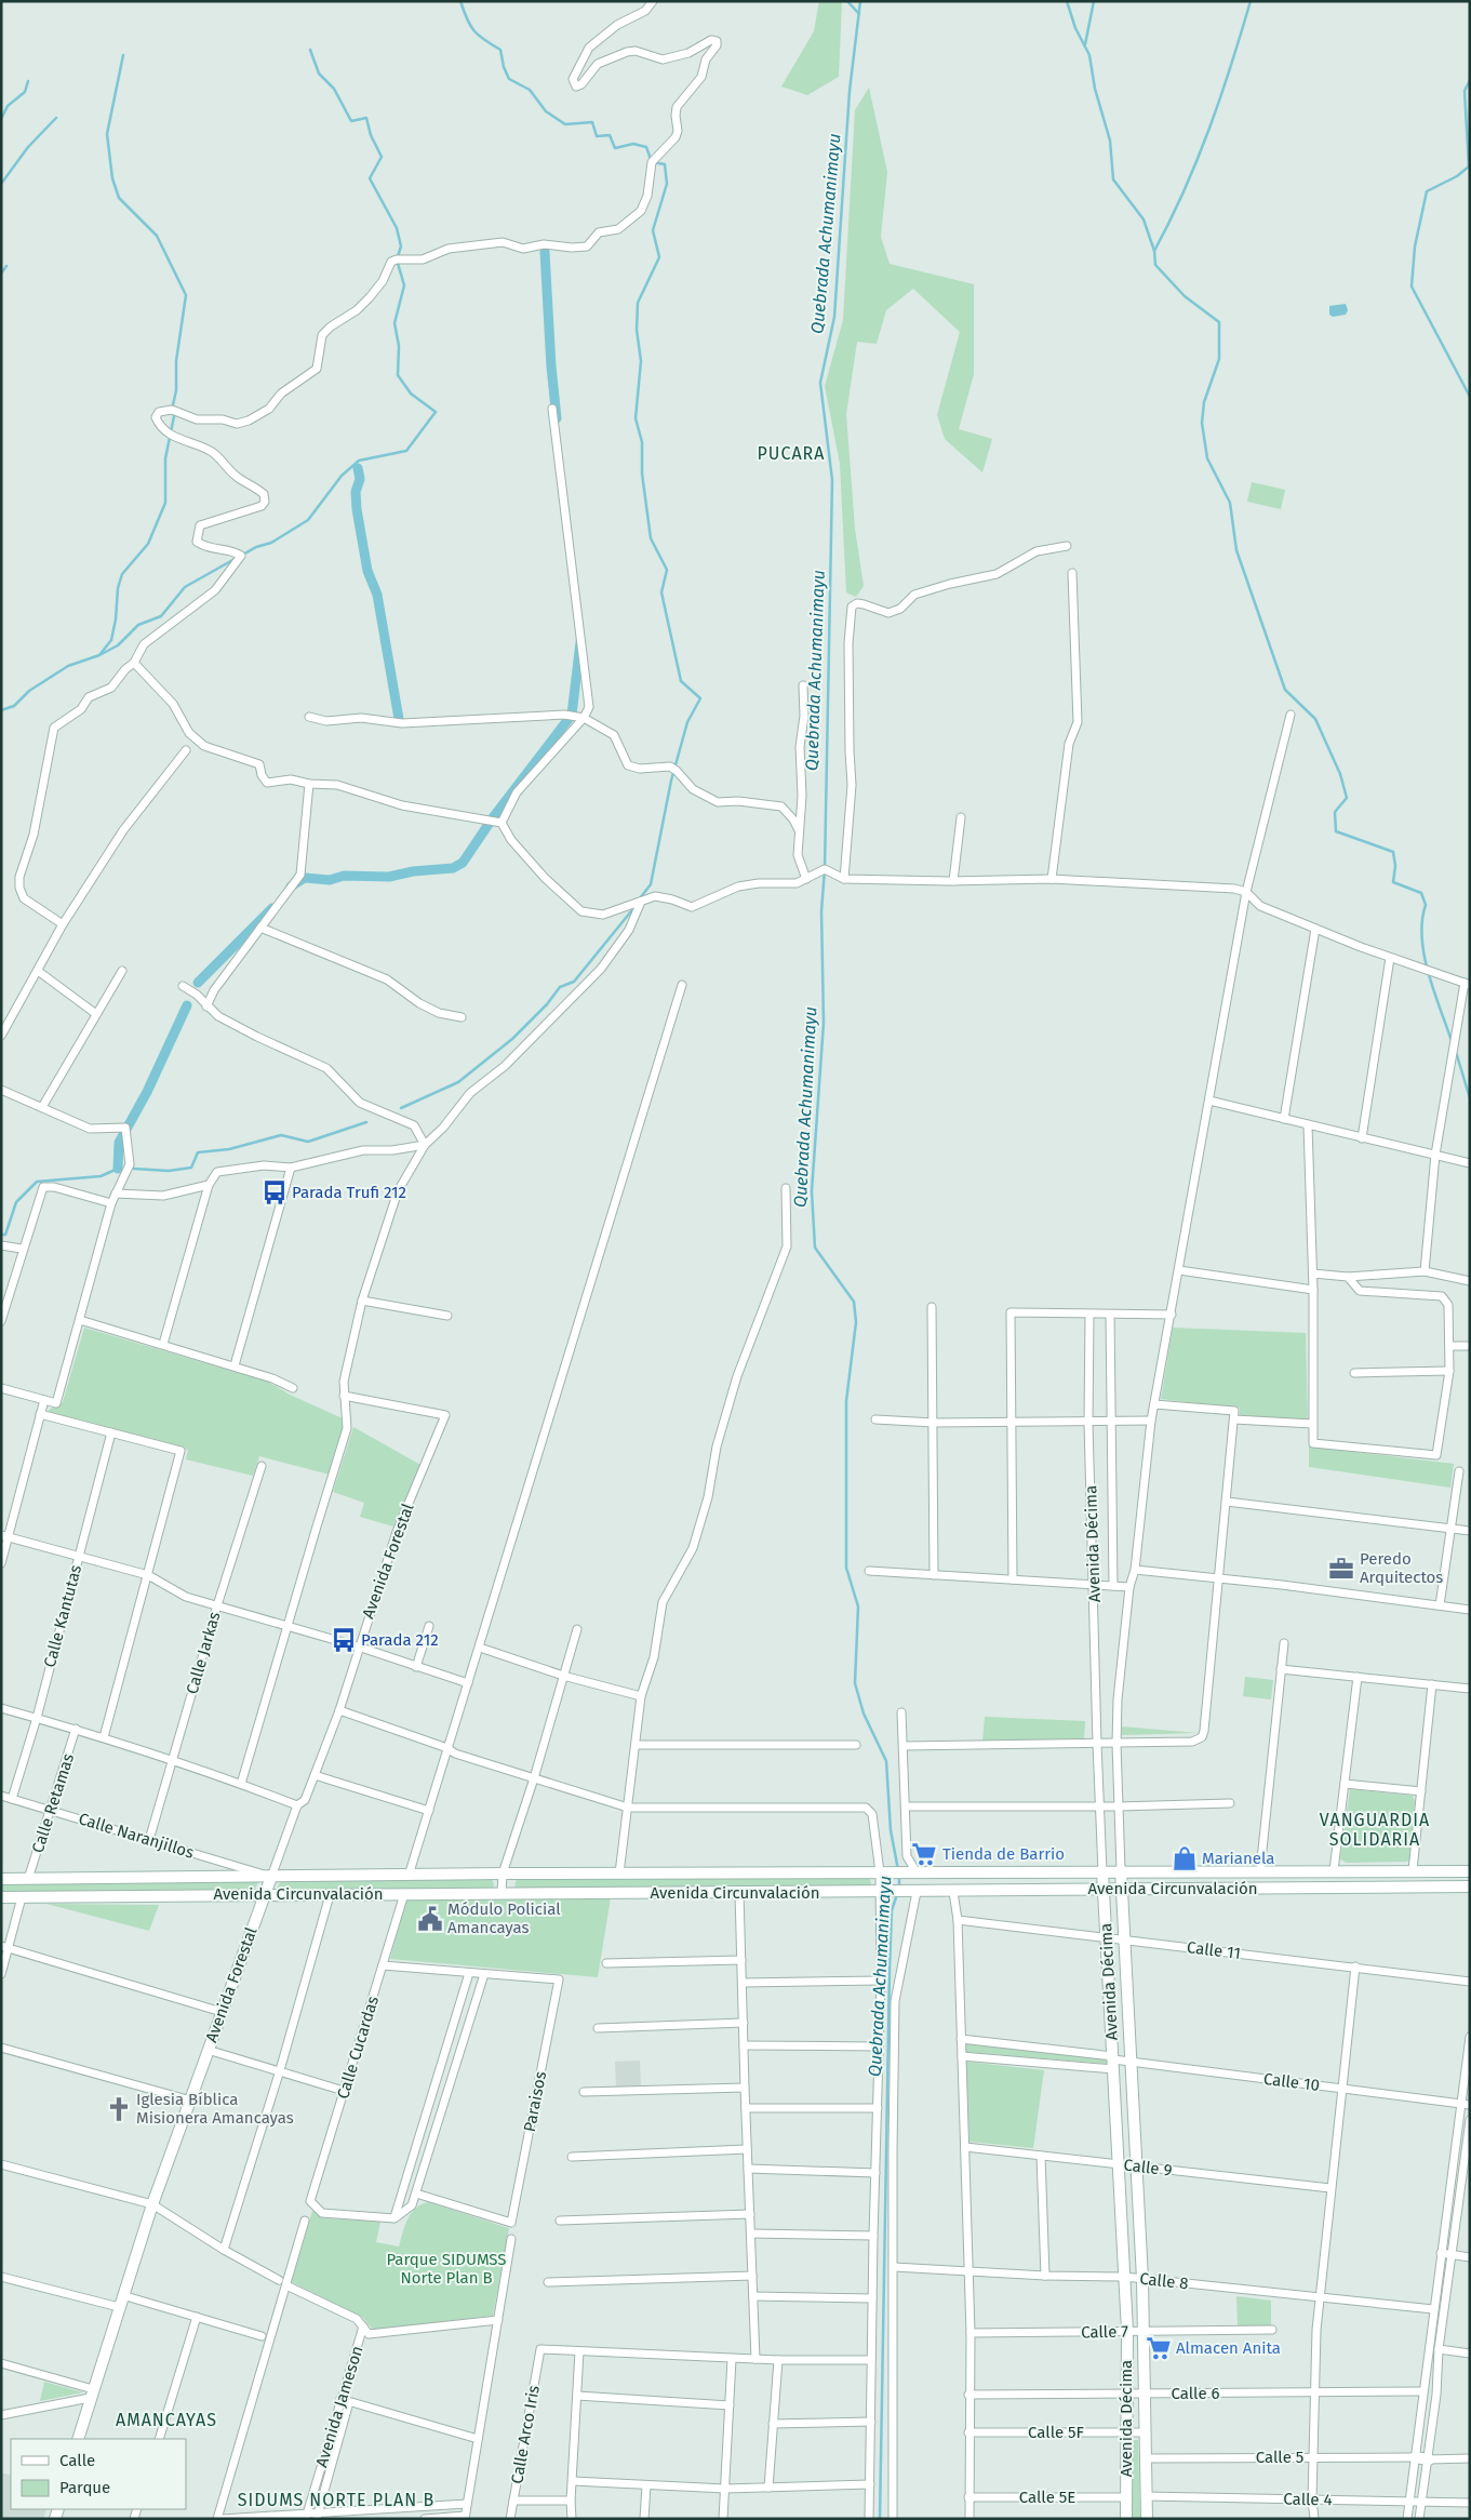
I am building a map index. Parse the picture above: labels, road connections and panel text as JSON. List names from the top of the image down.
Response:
{
  "streets": {
    "main road": ["Avenida Décima", "Avenida Forestal", "Avenida Circunvalación"],
    "street": [
      "Calle Kantutas",
      "Calle Jarkas",
      "Calle Retamas",
      "Calle Naranjillos",
      "Calle 11",
      "Calle Cucardas",
      "Calle 10",
      "Paraisos",
      "Calle 9",
      "Calle 8",
      "Calle 7",
      "Calle 6",
      "Avenida Jameson",
      "Calle 5F",
      "Calle Arco Iris",
      "Calle 5",
      "Calle 5E",
      "Calle 4"
    ]
  },
  "crossings": [
    ["Avenida Décima", "Avenida Circunvalación"],
    ["Avenida Décima", "Calle 11"],
    ["Avenida Décima", "Calle 10"],
    ["Avenida Décima", "Calle 9"],
    ["Avenida Décima", "Calle 8"],
    ["Avenida Décima", "Calle 7"],
    ["Avenida Décima", "Calle 6"],
    ["Avenida Décima", "Calle 5F"],
    ["Avenida Décima", "Calle 5"],
    ["Avenida Décima", "Calle 5E"],
    ["Avenida Décima", "Calle 4"],
    ["Avenida Forestal", "Calle Naranjillos"],
    ["Avenida Forestal", "Avenida Circunvalación"],
    ["Calle Kantutas", "Calle Naranjillos"],
    ["Calle Jarkas", "Calle Naranjillos"],
    ["Calle Retamas", "Calle Naranjillos"],
    ["Calle Retamas", "Avenida Circunvalación"],
    ["Calle Naranjillos", "Avenida Circunvalación"],
    ["Avenida Circunvalación", "Calle Cucardas"]
  ],
  "districts": [
    "PUCARA",
    "VANGUARDIA SOLIDARIA",
    "AMANCAYAS",
    "SIDUMS NORTE PLAN B"
  ],
  "water": ["Quebrada Achumanimayu"],
  "parks": ["Parque SIDUMSS Norte Plan B"],
  "places": {
    "bus stop": ["Parada Trufi 212", "Parada 212"],
    "office": ["Peredo Arquitectos"],
    "supermarket": ["Tienda de Barrio", "Almacen Anita"],
    "shop": ["Marianela"],
    "public building": ["Módulo Policial Amancayas"],
    "church": ["Iglesia Bíblica Misionera Amancayas"]
  },
  "legend": ["Calle", "Parque"]
}
